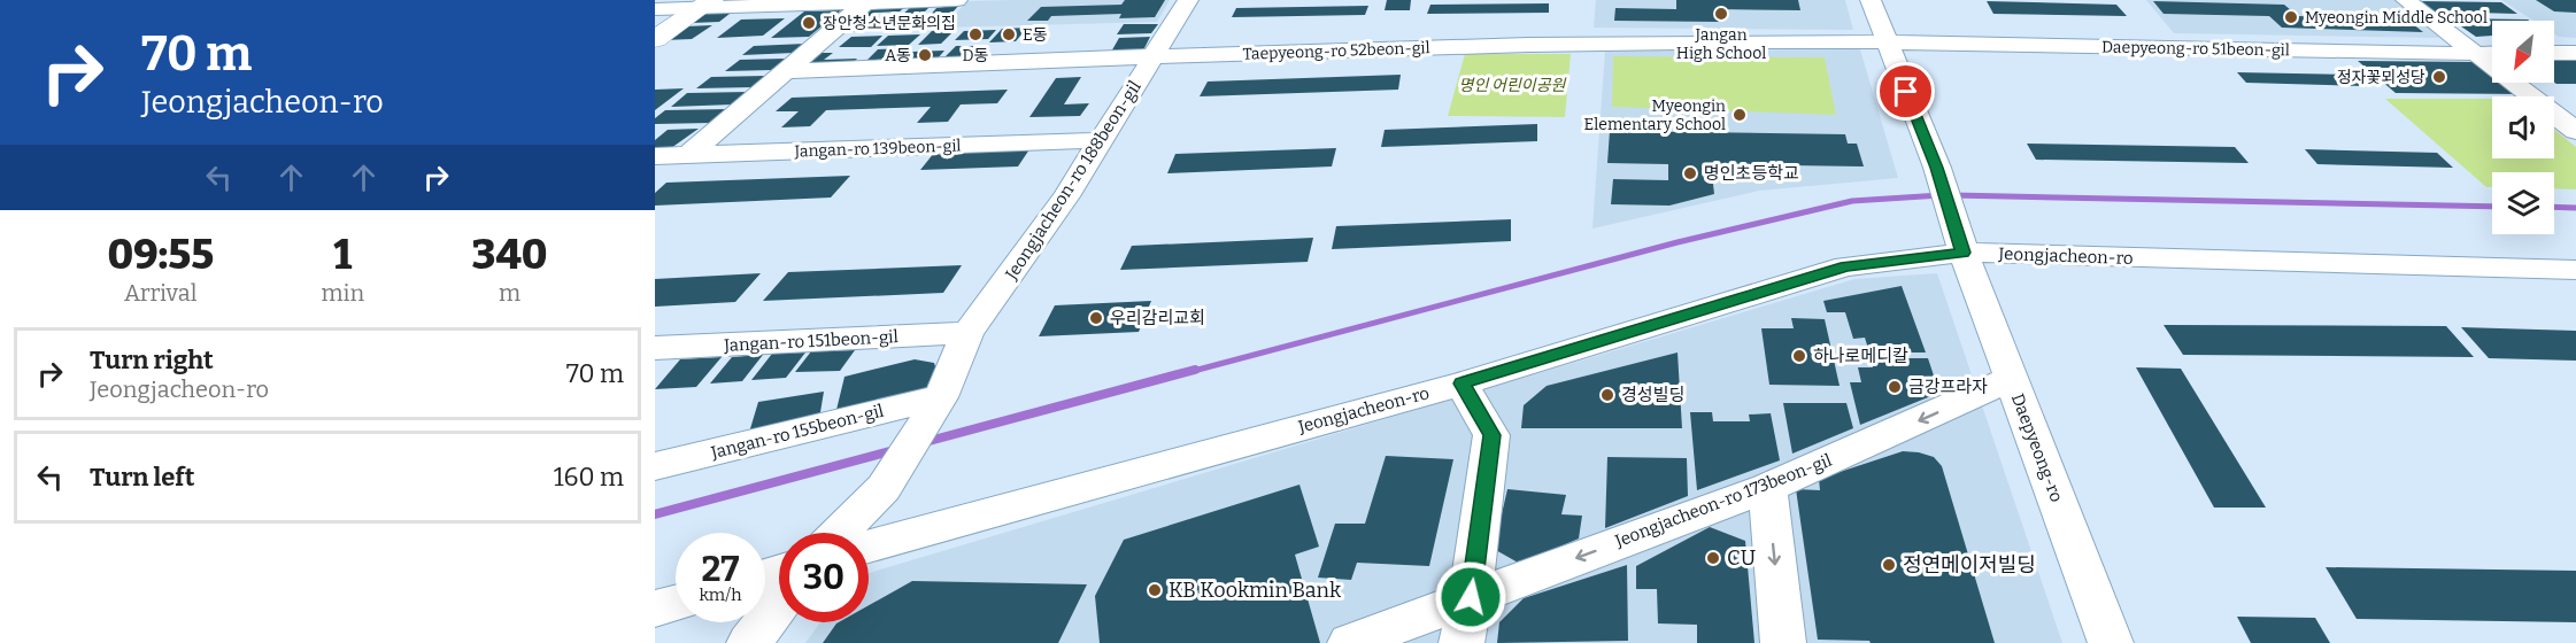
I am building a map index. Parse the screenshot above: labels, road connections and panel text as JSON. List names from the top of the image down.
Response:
{
  "streets": {
    "street": [
      "Daepyeong-ro 51beon-gil",
      "Taepyeong-ro 52beon-gil",
      "Jangan-ro 139beon-gil",
      "Jeongjacheon-ro 188beon-gil",
      "Jeongjacheon-ro",
      "Jangan-ro 151beon-gil",
      "Jangan-ro 155beon-gil",
      "Daepyeong-ro",
      "Jeongjacheon-ro 173beon-gil"
    ]
  },
  "crossings": [
    ["Daepyeong-ro 51beon-gil", "Taepyeong-ro 52beon-gil"],
    ["Daepyeong-ro 51beon-gil", "Daepyeong-ro"],
    ["Taepyeong-ro 52beon-gil", "Jeongjacheon-ro 188beon-gil"],
    ["Taepyeong-ro 52beon-gil", "Daepyeong-ro"],
    ["Jangan-ro 139beon-gil", "Jeongjacheon-ro 188beon-gil"],
    ["Jeongjacheon-ro 188beon-gil", "Jangan-ro 151beon-gil"],
    ["Jeongjacheon-ro 188beon-gil", "Jangan-ro 155beon-gil"],
    ["Jeongjacheon-ro", "Daepyeong-ro"],
    ["Daepyeong-ro", "Jeongjacheon-ro 173beon-gil"]
  ],
  "one_way": ["Jeongjacheon-ro 173beon-gil"],
  "parks": ["명인 어린이공원"],
  "places": [
    "Jangan High School",
    "Myeongin Middle School",
    "장안청소년문화의집",
    "D동",
    "E동",
    "A동",
    "정자꽃뫼성당",
    "Myeongin Elementary School",
    "명인초등학교",
    "우리감리교회",
    "하나로메디칼",
    "금강프라자",
    "경성빌딩",
    "CU",
    "정연메이저빌딩",
    "KB Kookmin Bank"
  ],
  "north": "bottom left",
  "page": {
    "turn": ["70 m", "Jeongjacheon-ro"],
    "eta": [
      "09:55",
      "Arrival",
      "1",
      "min",
      "340",
      "m"
    ],
    "list": [
      {
        "name": "Turn right",
        "note": "Jeongjacheon-ro",
        "value": "70 m"
      },
      {
        "name": "Turn left",
        "value": "160 m"
      }
    ],
    "speed": "27 km/h",
    "limit": "30"
  }
}
